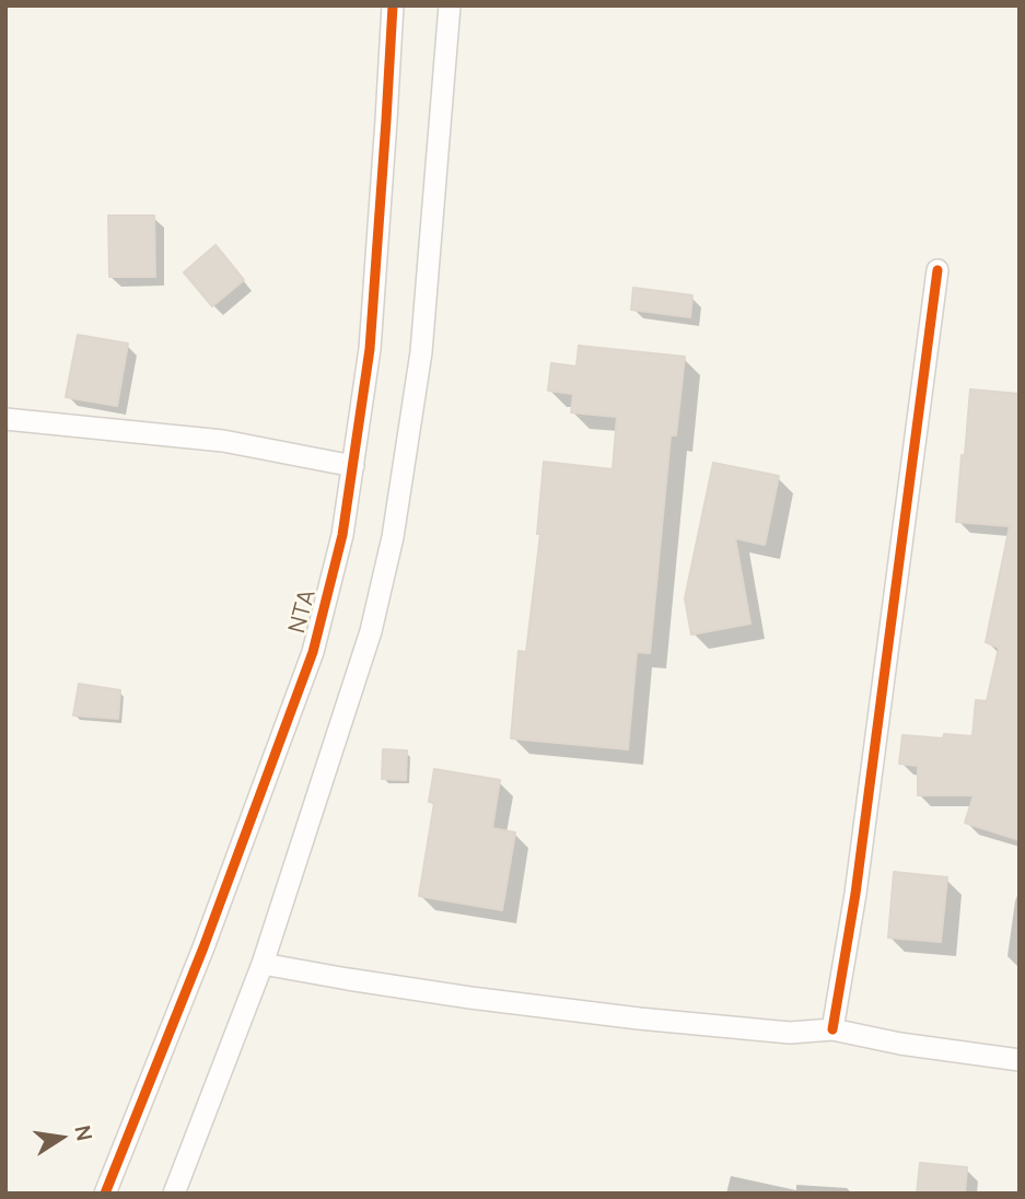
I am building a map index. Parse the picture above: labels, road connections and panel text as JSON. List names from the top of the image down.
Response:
{
  "streets": {
    "street": ["NTA"]
  },
  "north": "right"
}
